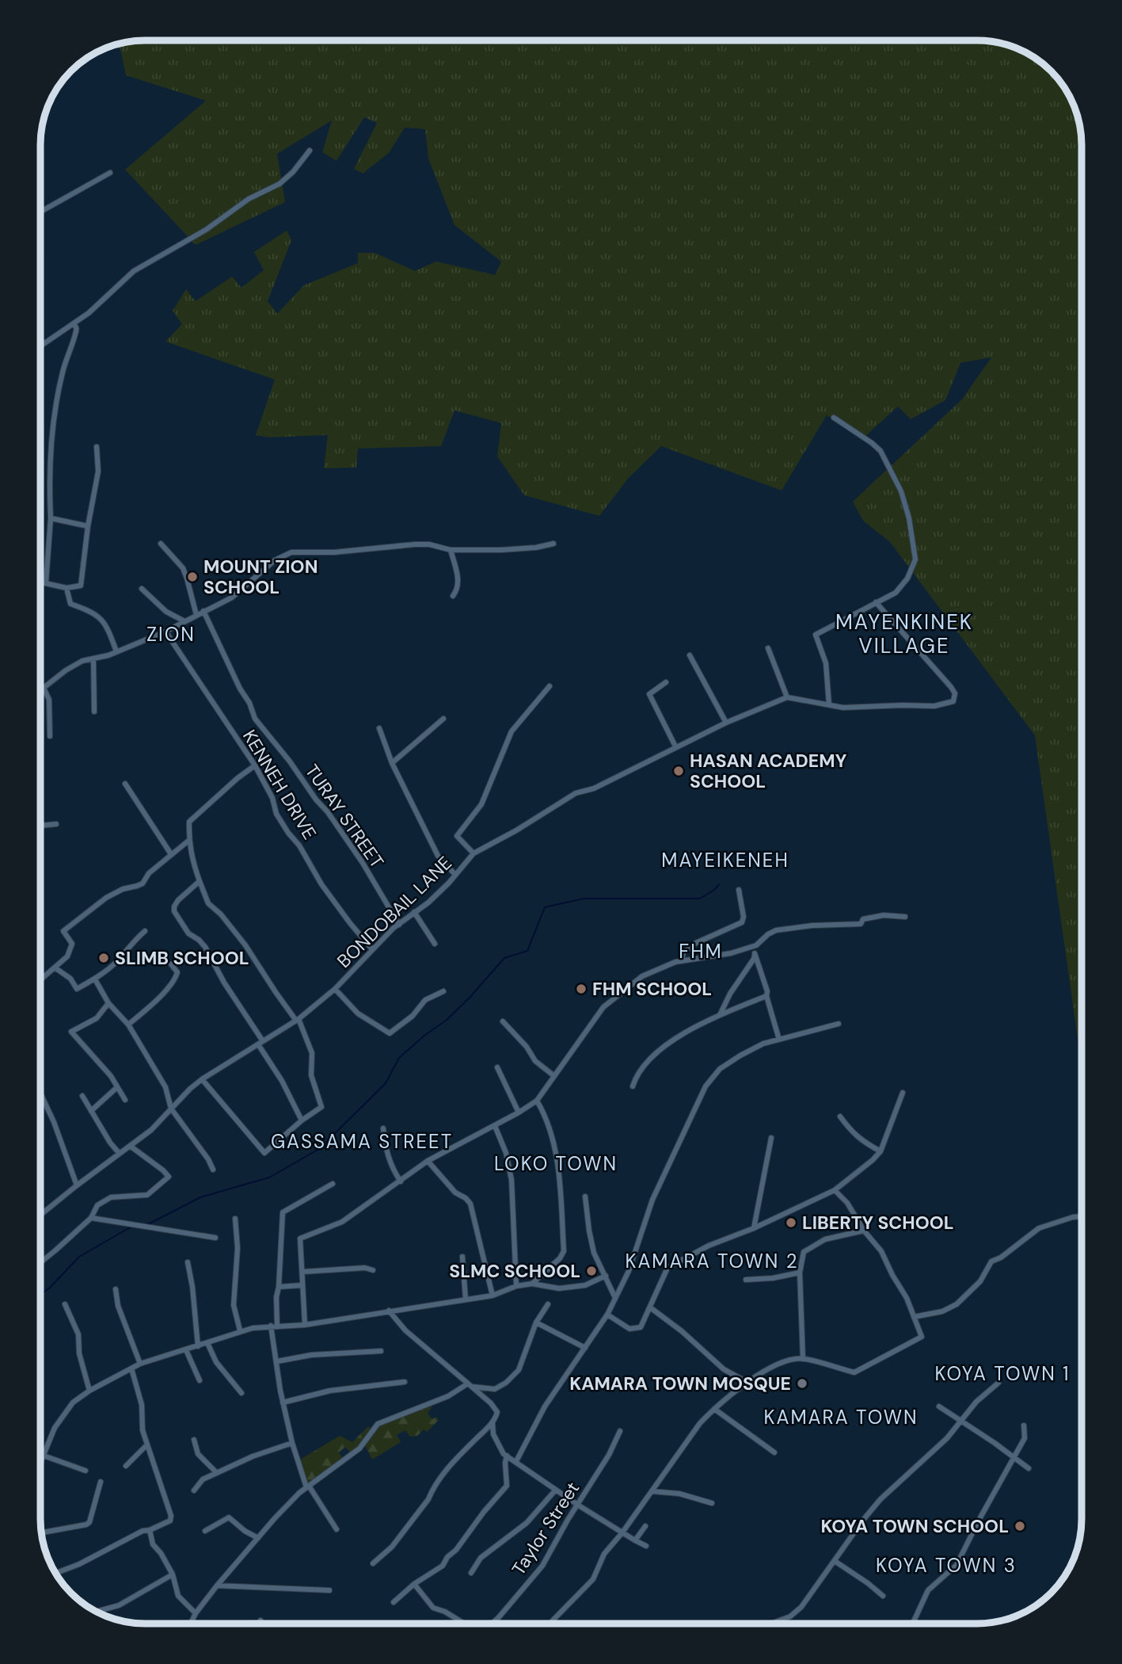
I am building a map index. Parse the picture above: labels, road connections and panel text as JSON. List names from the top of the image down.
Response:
{
  "streets": {
    "street": [
      "KENNEH DRIVE",
      "TURAY STREET",
      "BONDOBAIL LANE",
      "Taylor Street"
    ]
  },
  "crossings": [
    ["KENNEH DRIVE", "BONDOBAIL LANE"],
    ["TURAY STREET", "BONDOBAIL LANE"]
  ],
  "districts": [
    "MAYENKINEK VILLAGE",
    "ZION",
    "MAYEIKENEH",
    "FHM",
    "GASSAMA STREET",
    "LOKO TOWN",
    "KAMARA TOWN 2",
    "KOYA TOWN 1",
    "KAMARA TOWN",
    "KOYA TOWN 3"
  ],
  "places": [
    "MOUNT ZION SCHOOL",
    "HASAN ACADEMY SCHOOL",
    "SLIMB SCHOOL",
    "FHM SCHOOL",
    "LIBERTY SCHOOL",
    "SLMC SCHOOL",
    "KAMARA TOWN MOSQUE",
    "KOYA TOWN SCHOOL"
  ]
}
